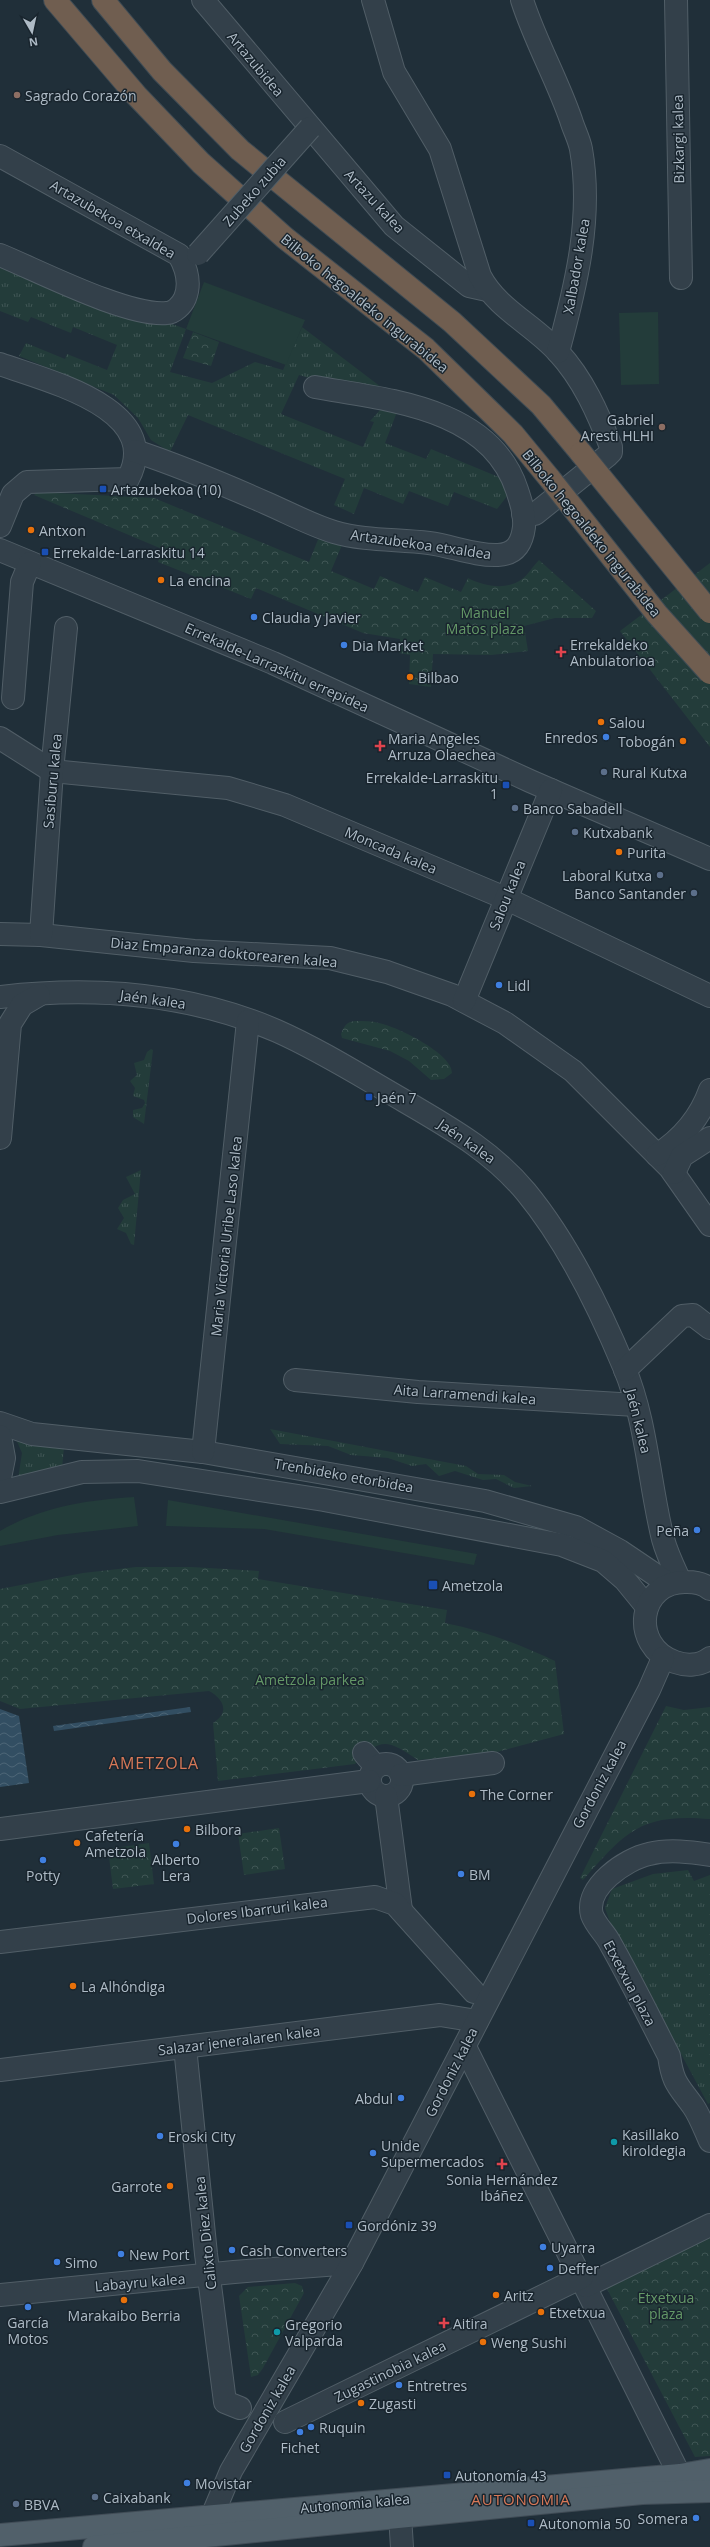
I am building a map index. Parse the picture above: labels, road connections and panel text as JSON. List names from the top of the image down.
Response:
{
  "streets": {
    "highway": ["Bilboko hegoaldeko ingurabidea"],
    "main road": ["Autonomia kalea"],
    "street": [
      "Artazubidea",
      "Bizkargi kalea",
      "Zubeko zubia",
      "Artazu kalea",
      "Artazubekoa etxaldea",
      "Xalbador kalea",
      "Errekalde-Larraskitu errepidea",
      "Sasiburu kalea",
      "Moncada kalea",
      "Salou kalea",
      "Diaz Emparanza doktorearen kalea",
      "Jaén kalea",
      "Maria Victoria Uribe Laso kalea",
      "Aita Larramendi kalea",
      "Trenbideko etorbidea",
      "Gordoniz kalea",
      "Dolores Ibarruri kalea",
      "Etxetxua plaza",
      "Salazar jeneralaren kalea",
      "Calixto Diez kalea",
      "Labayru kalea",
      "Zugastinobia kalea"
    ]
  },
  "crossings": [
    ["Artazubidea", "Zubeko zubia"],
    ["Artazubidea", "Artazu kalea"],
    ["Zubeko zubia", "Artazu kalea"],
    ["Errekalde-Larraskitu errepidea", "Salou kalea"],
    ["Sasiburu kalea", "Moncada kalea"],
    ["Sasiburu kalea", "Diaz Emparanza doktorearen kalea"],
    ["Moncada kalea", "Salou kalea"],
    ["Salou kalea", "Diaz Emparanza doktorearen kalea"],
    ["Jaén kalea", "Maria Victoria Uribe Laso kalea"],
    ["Jaén kalea", "Aita Larramendi kalea"],
    ["Jaén kalea", "Trenbideko etorbidea"],
    ["Maria Victoria Uribe Laso kalea", "Trenbideko etorbidea"],
    ["Gordoniz kalea", "Salazar jeneralaren kalea"],
    ["Gordoniz kalea", "Labayru kalea"],
    ["Gordoniz kalea", "Autonomia kalea"],
    ["Salazar jeneralaren kalea", "Calixto Diez kalea"],
    ["Calixto Diez kalea", "Labayru kalea"]
  ],
  "districts": ["AMETZOLA", "AUTONOMIA"],
  "parks": ["Manuel Matos plaza", "Ametzola parkea", "Etxetxua plaza"],
  "places": {
    "other": [
      "Sagrado Corazón",
      "Gabriel Aresti HLHI",
      "Antxon",
      "La encina",
      "Claudia y Javier",
      "Dia Market",
      "Bilbao",
      "Salou",
      "Enredos",
      "Tobogán",
      "Rural Kutxa",
      "Banco Sabadell",
      "Kutxabank",
      "Purita",
      "Laboral Kutxa",
      "Banco Santander",
      "Lidl",
      "Peña",
      "The Corner",
      "Bilbora",
      "Cafetería Ametzola",
      "Alberto Lera",
      "Potty",
      "BM",
      "La Alhóndiga",
      "Abdul",
      "Eroski City",
      "Kasillako kiroldegia",
      "Unide Supermercados",
      "Garrote",
      "Uyarra",
      "Cash Converters",
      "New Port",
      "Simo",
      "Deffer",
      "Aritz",
      "Marakaibo Berria",
      "García Motos",
      "Etxetxua",
      "Gregorio Valparda",
      "Weng Sushi",
      "Entretres",
      "Zugasti",
      "Ruquin",
      "Fichet",
      "Movistar",
      "Caixabank",
      "BBVA",
      "Somera"
    ],
    "transit": [
      "Artazubekoa (10)",
      "Errekalde-Larraskitu 14",
      "Errekalde-Larraskitu 1",
      "Jaén 7",
      "Ametzola",
      "Gordóniz 39",
      "Autonomía 43",
      "Autonomia 50"
    ],
    "health": [
      "Errekaldeko Anbulatorioa",
      "Maria Angeles Arruza Olaechea",
      "Sonia Hernández Ibáñez",
      "Aitira"
    ]
  },
  "north": "bottom"
}
